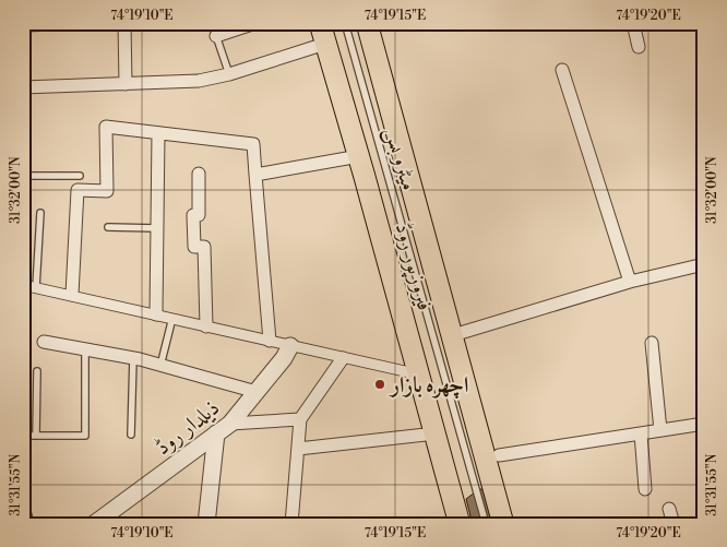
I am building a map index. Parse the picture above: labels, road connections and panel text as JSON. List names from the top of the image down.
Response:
{
  "streets": {
    "main road": ["فیروزپور روڈ"],
    "street": ["ذیلدار روڈ"],
    "lane": ["میٹرو بس"]
  },
  "places": ["اچھرہ بازار"],
  "coordinates": [
    "74°19'10\"E",
    "74°19'15\"E",
    "74°19'20\"E",
    "31°32'00\"N",
    "31°31'55\"N"
  ]
}
